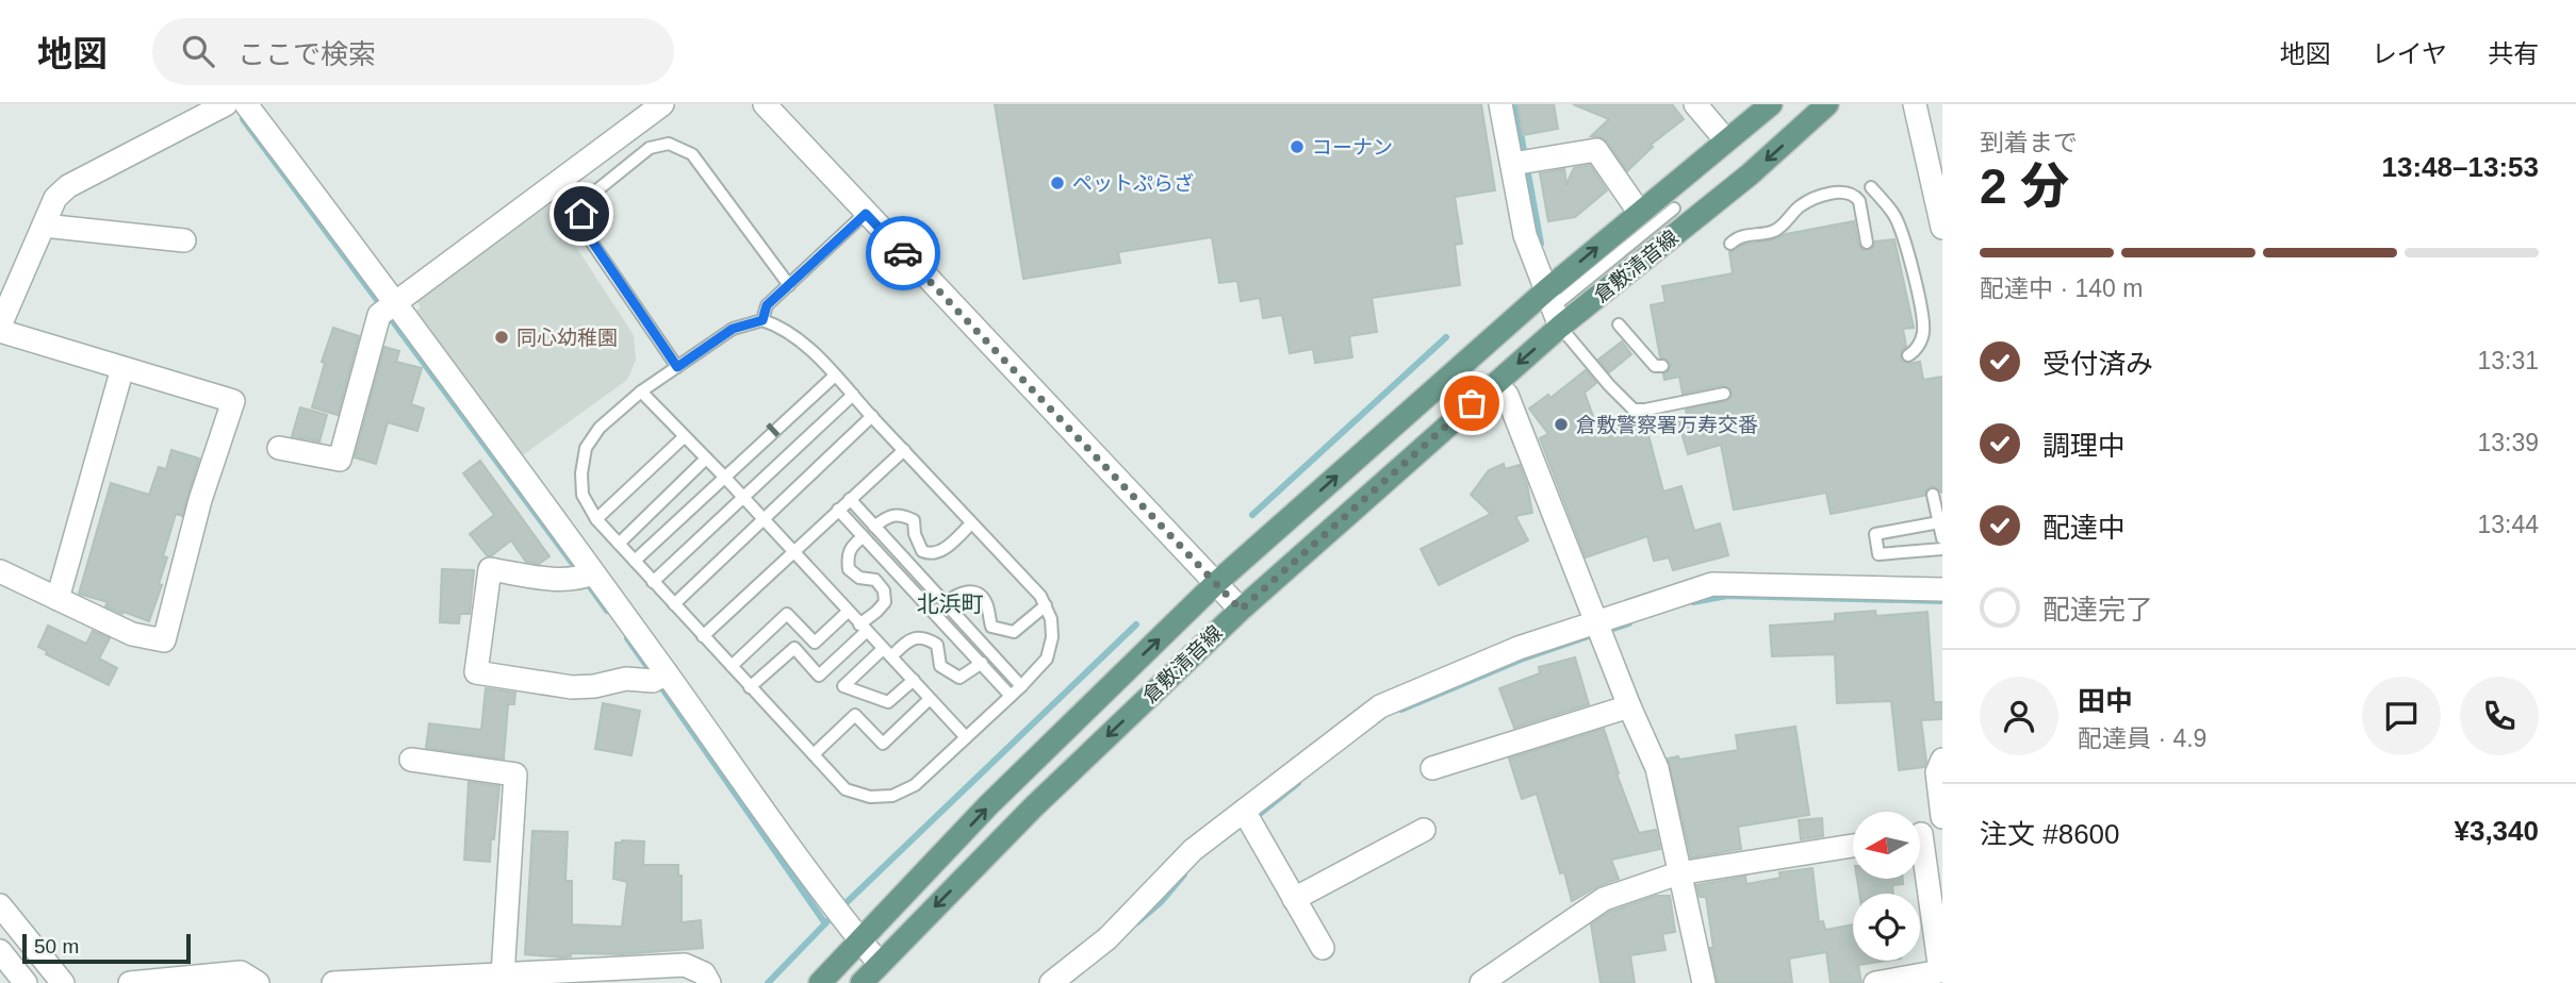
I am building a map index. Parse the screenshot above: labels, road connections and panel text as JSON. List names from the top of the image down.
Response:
{
  "streets": {
    "main road": ["倉敷清音線"]
  },
  "districts": ["北浜町"],
  "places": [
    "コーナン",
    "ペットぷらざ",
    "同心幼稚園",
    "倉敷警察署万寿交番"
  ],
  "scale_bar": "50 m",
  "north": "left",
  "page": {
    "header": "地図",
    "search": "ここで検索",
    "nav": ["地図", "レイヤ", "共有"],
    "heading": ["2 分", "到着まで", "13:48–13:53"],
    "panel": [
      "田中",
      "配達員 · 4.9",
      "注文 #8600",
      "¥3,340"
    ],
    "bar": "配達中 · 140 m",
    "list": [
      ["受付済み", "13:31"],
      ["調理中", "13:39"],
      ["配達中", "13:44"],
      "配達完了"
    ],
    "scale": "50 m"
  }
}
